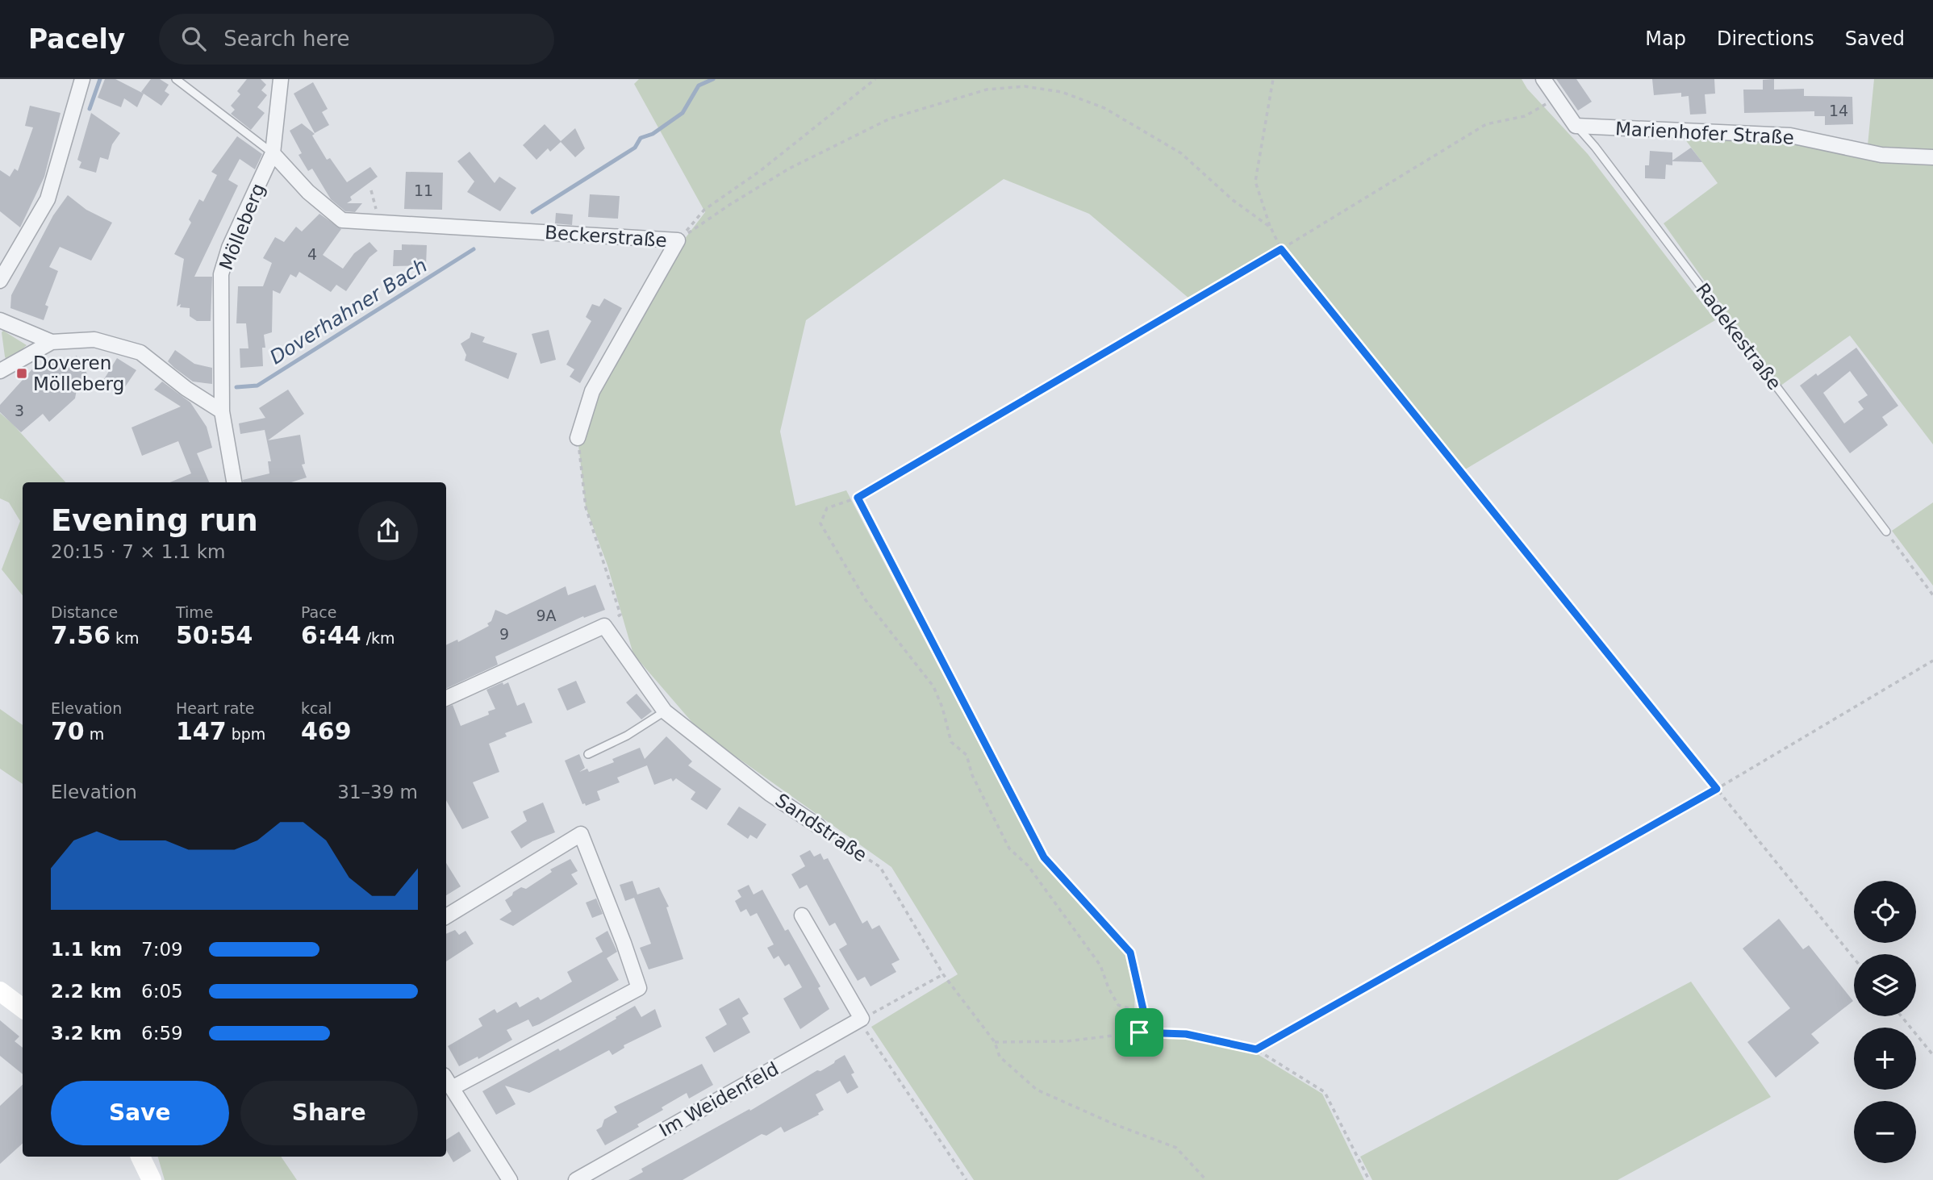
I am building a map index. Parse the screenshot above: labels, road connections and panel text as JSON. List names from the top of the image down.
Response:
{
  "streets": {
    "street": [
      "Marienhofer Straße",
      "Mölleberg",
      "Beckerstraße",
      "Radekestraße",
      "Sandstraße",
      "Im Weidenfeld"
    ]
  },
  "crossings": [
    ["Marienhofer Straße", "Radekestraße"],
    ["Mölleberg", "Beckerstraße"]
  ],
  "water": ["Doverhahner Bach"],
  "places": {
    "transit": ["Doveren Mölleberg"]
  },
  "house_numbers": [
    "14",
    "11",
    "4",
    "3",
    "9A",
    "9"
  ],
  "page": {
    "header": "Pacely",
    "search": "Search here",
    "nav": ["Map", "Directions", "Saved"],
    "heading": ["Evening run", "20:15 · 7 × 1.1 km"],
    "stats": [
      ["Distance", "7.56 km"],
      ["Time", "50:54"],
      ["Pace", "6:44 /km"],
      ["Elevation", "70 m"],
      ["Heart rate", "147 bpm"],
      ["kcal", "469"]
    ],
    "chart": ["Elevation", "31–39 m"],
    "map_buttons": ["+", "−"],
    "list": [
      {
        "name": "1.1 km",
        "note": "7:09"
      },
      {
        "name": "2.2 km",
        "note": "6:05"
      },
      {
        "name": "3.2 km",
        "note": "6:59"
      }
    ],
    "buttons": ["Save", "Share"]
  }
}
